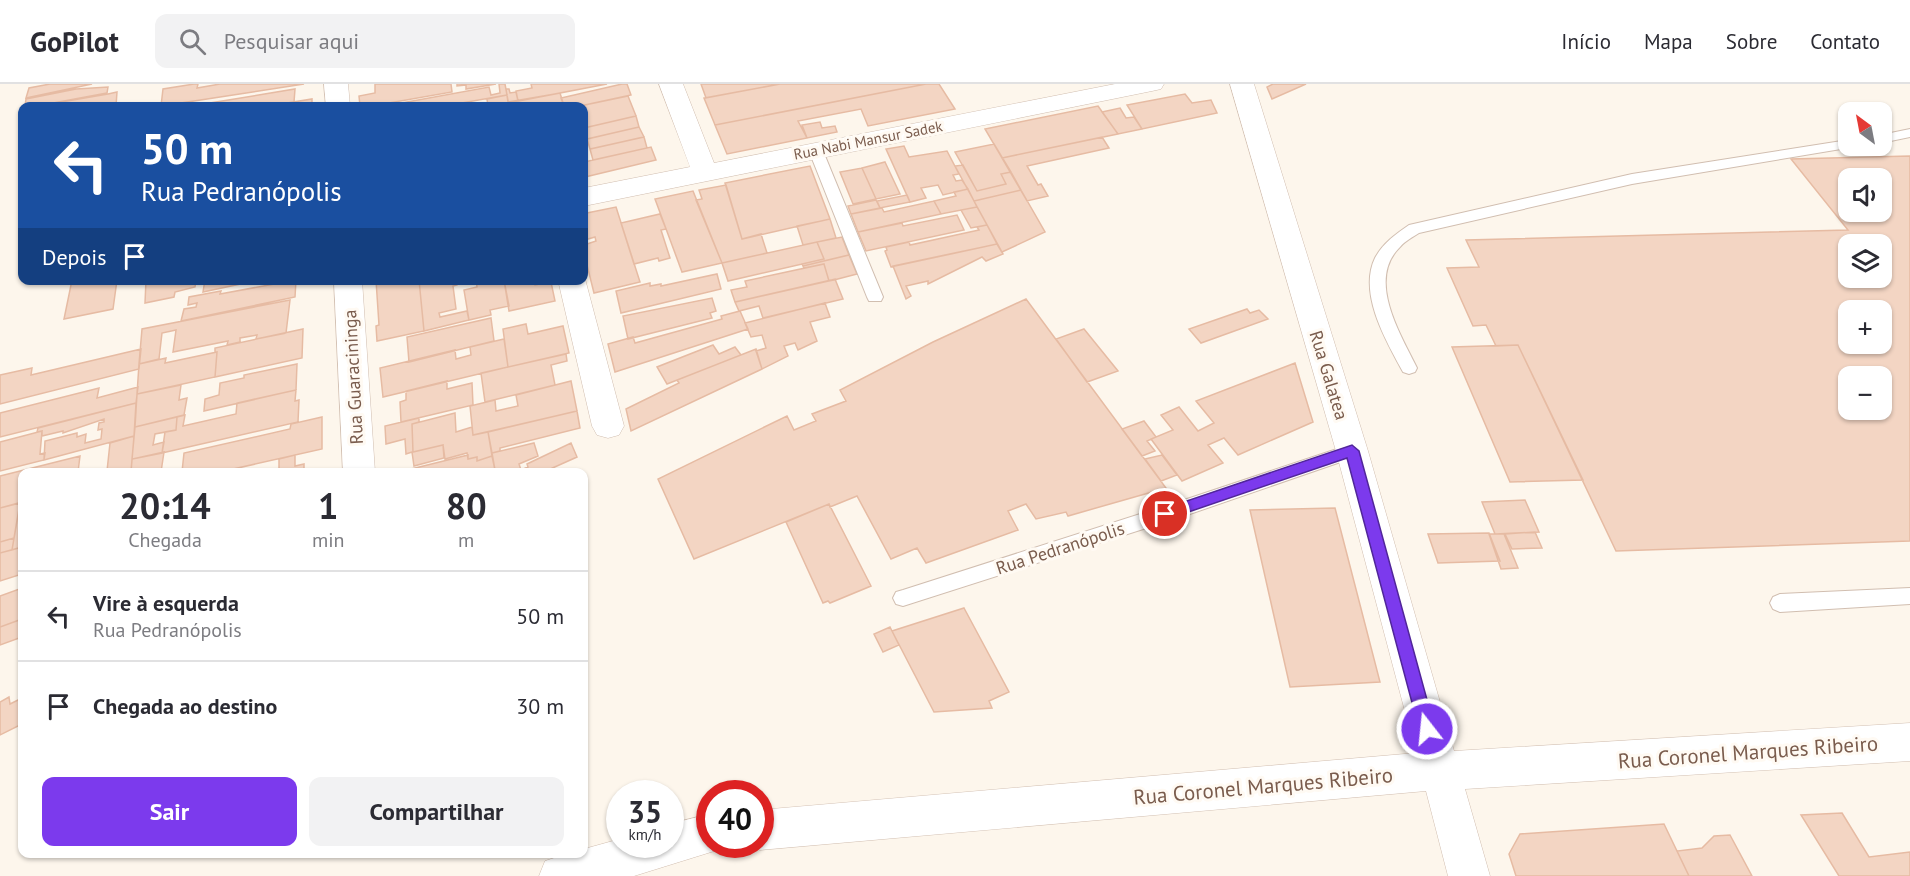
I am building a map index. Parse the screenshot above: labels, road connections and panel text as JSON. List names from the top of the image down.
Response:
{
  "streets": {
    "street": [
      "Rua Nabi Mansur Sadek",
      "Rua Galatea",
      "Rua Guaracininga",
      "Rua Coronel Marques Ribeiro"
    ],
    "lane": ["Rua Pedranópolis"]
  },
  "crossings": [
    ["Rua Galatea", "Rua Pedranópolis"],
    ["Rua Galatea", "Rua Coronel Marques Ribeiro"]
  ],
  "north": "top left",
  "page": {
    "header": "GoPilot",
    "search": "Pesquisar aqui",
    "nav": [
      "Início",
      "Mapa",
      "Sobre",
      "Contato"
    ],
    "map_buttons": ["+", "−"],
    "turn": ["50 m", "Rua Pedranópolis"],
    "then": "Depois",
    "eta": [
      "20:14",
      "Chegada",
      "1",
      "min",
      "80",
      "m"
    ],
    "list": [
      {
        "name": "Vire à esquerda",
        "note": "Rua Pedranópolis",
        "value": "50 m"
      },
      {
        "name": "Chegada ao destino",
        "value": "30 m"
      }
    ],
    "buttons": ["Sair", "Compartilhar"],
    "speed": "35 km/h",
    "limit": "40"
  }
}
